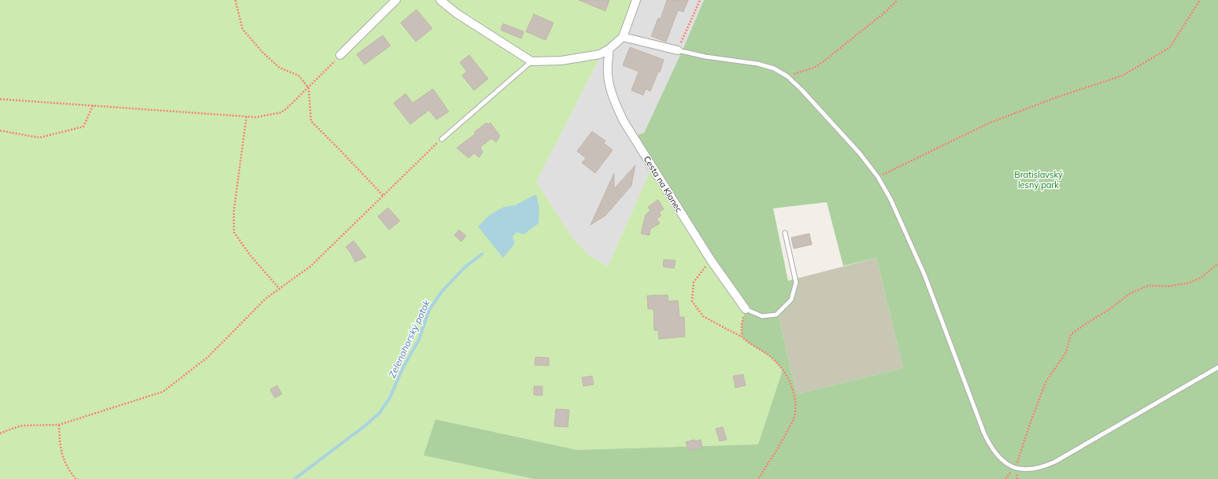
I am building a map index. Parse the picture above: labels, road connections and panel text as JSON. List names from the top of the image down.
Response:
{
  "streets": {
    "street": ["Cesta na Klanec"]
  },
  "water": ["Zelenohorský potok"],
  "parks": ["Bratislavský lesný park"]
}
